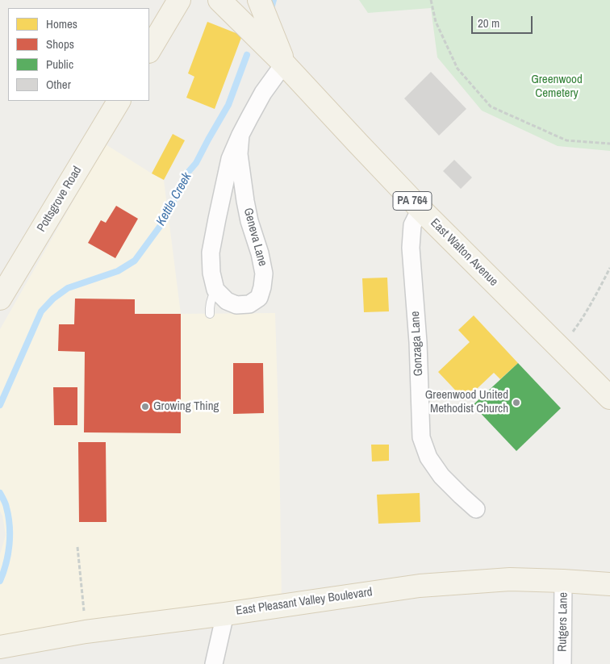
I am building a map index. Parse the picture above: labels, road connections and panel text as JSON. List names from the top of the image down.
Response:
{
  "streets": {
    "main road": [
      "Pottsgrove Road",
      "PA 764",
      "East Walton Avenue",
      "East Pleasant Valley Boulevard"
    ],
    "street": ["Geneva Lane", "Gonzaga Lane", "Rutgers Lane"]
  },
  "crossings": [
    ["Geneva Lane", "East Walton Avenue"],
    ["East Walton Avenue", "Gonzaga Lane"],
    ["East Pleasant Valley Boulevard", "Rutgers Lane"]
  ],
  "water": ["Kettle Creek"],
  "parks": ["Greenwood Cemetery"],
  "places": ["Greenwood United Methodist Church", "Growing Thing"],
  "legend": [
    "Homes",
    "Shops",
    "Public",
    "Other"
  ],
  "scale_bar": "20 m"
}
